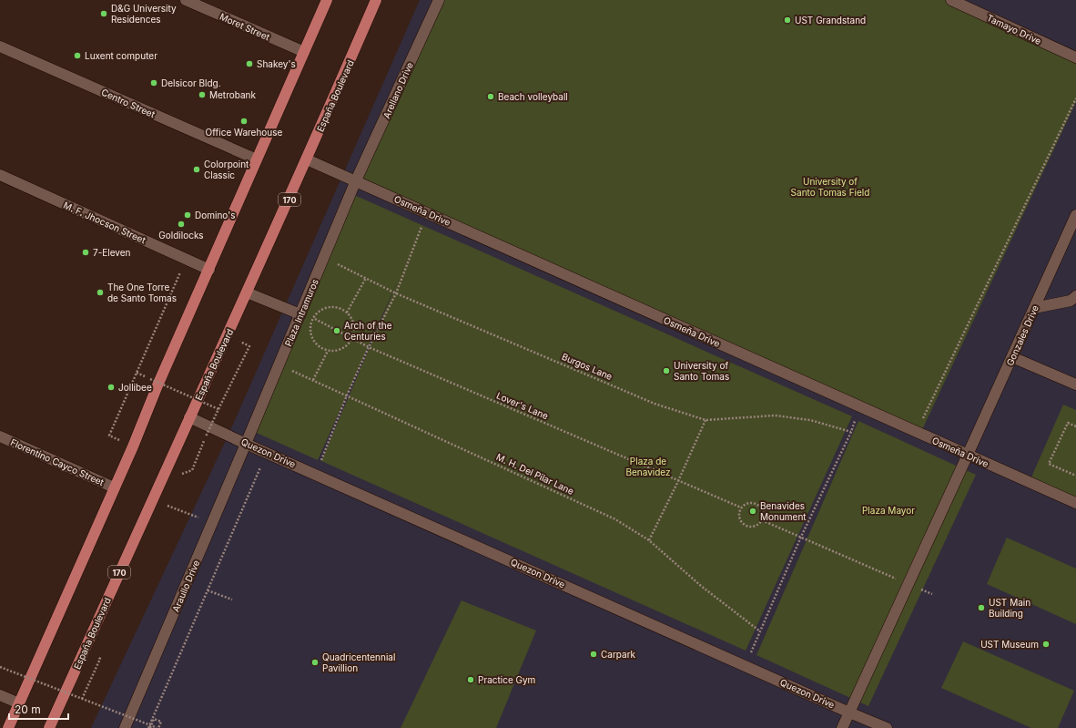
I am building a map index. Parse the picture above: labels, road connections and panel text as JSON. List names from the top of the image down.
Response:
{
  "streets": {
    "main road": ["España Boulevard", "170"],
    "street": [
      "Moret Street",
      "Tamayo Drive",
      "Arellano Drive",
      "Centro Street",
      "Osmeña Drive",
      "M. F. Jhocson Street",
      "Plaza Intramuros",
      "Gonzales Drive",
      "Quezon Drive",
      "Florentino Cayco Street",
      "Araullo Drive"
    ],
    "path": ["Burgos Lane", "Lover's Lane", "M. H. Del Pilar Lane"]
  },
  "crossings": [
    ["Arellano Drive", "Osmeña Drive"],
    ["Arellano Drive", "Plaza Intramuros"],
    ["España Boulevard", "Osmeña Drive"],
    ["España Boulevard", "Quezon Drive"],
    ["Osmeña Drive", "Plaza Intramuros"],
    ["Osmeña Drive", "Gonzales Drive"],
    ["Plaza Intramuros", "Lover's Lane"],
    ["Plaza Intramuros", "Quezon Drive"],
    ["Plaza Intramuros", "Araullo Drive"],
    ["Gonzales Drive", "Quezon Drive"],
    ["Quezon Drive", "Araullo Drive"]
  ],
  "parks": ["University of Santo Tomas Field", "Plaza de Benavidez", "Plaza Mayor"],
  "places": [
    "D&G University Residences",
    "UST Grandstand",
    "Luxent computer",
    "Shakey's",
    "Delsicor Bldg.",
    "Metrobank",
    "Beach volleyball",
    "Office Warehouse",
    "Colorpoint Classic",
    "Domino's",
    "Goldilocks",
    "7-Eleven",
    "The One Torre de Santo Tomas",
    "Arch of the Centuries",
    "University of Santo Tomas",
    "Jollibee",
    "Benavides Monument",
    "UST Main Building",
    "UST Museum",
    "Carpark",
    "Quadricentennial Pavillion",
    "Practice Gym"
  ],
  "scale_bar": "20 m"
}
